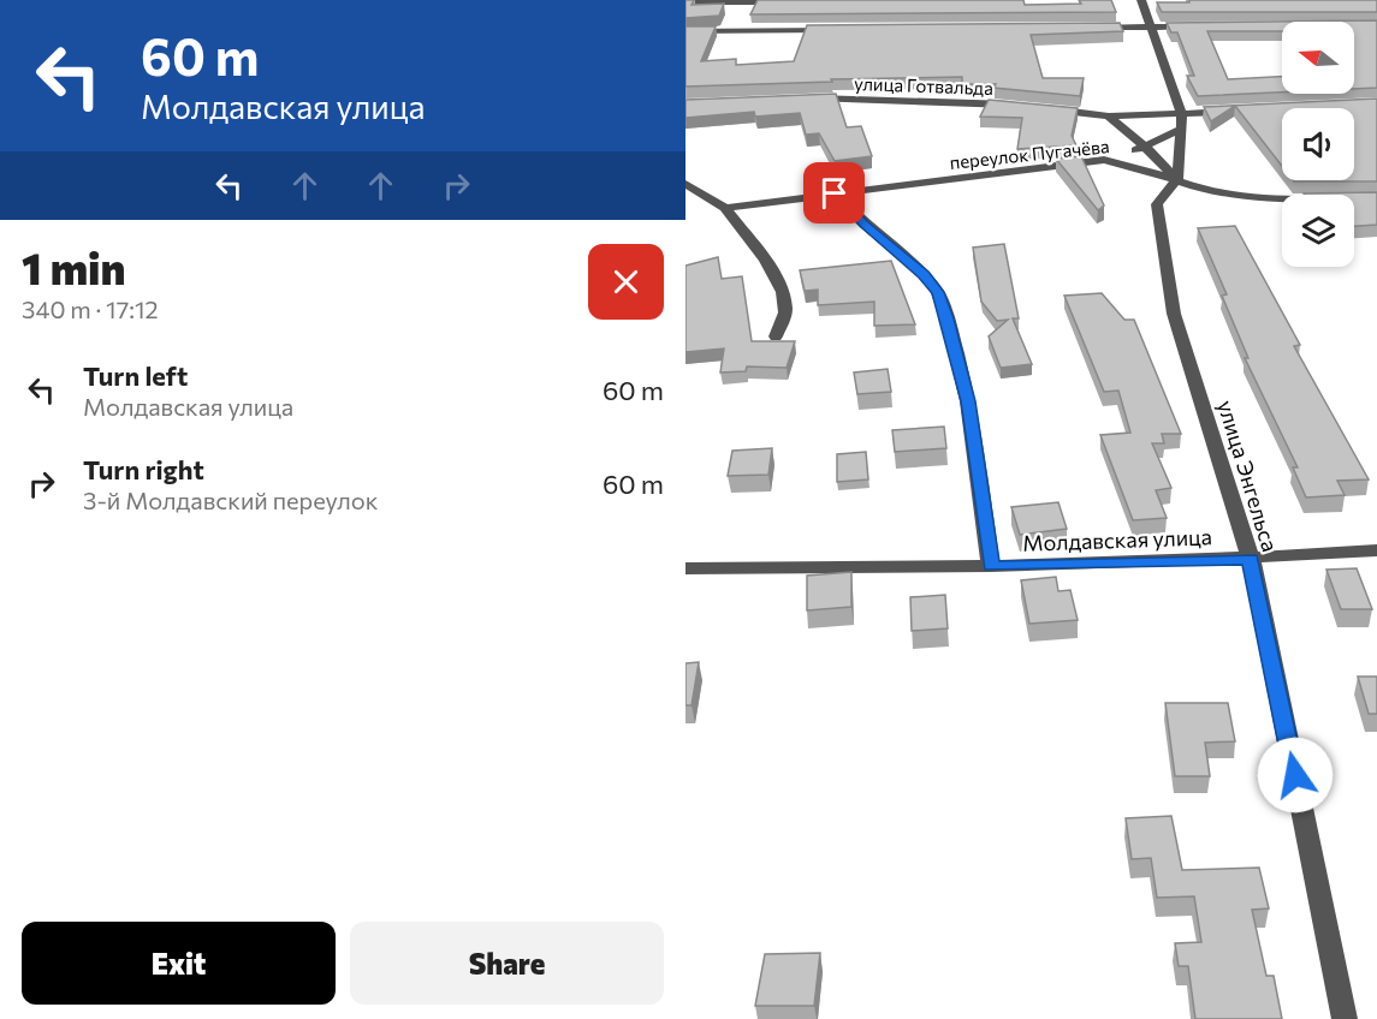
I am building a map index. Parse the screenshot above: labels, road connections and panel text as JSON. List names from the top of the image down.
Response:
{
  "streets": {
    "street": [
      "улица Готвальда",
      "переулок Пугачёва",
      "улица Энгельса",
      "Молдавская улица"
    ]
  },
  "crossings": [
    ["переулок Пугачёва", "улица Энгельса"],
    ["улица Энгельса", "Молдавская улица"]
  ],
  "north": "left",
  "page": {
    "turn": ["60 m", "Молдавская улица"],
    "heading": ["1 min", "340 m · 17:12"],
    "list": [
      {
        "name": "Turn left",
        "note": "Молдавская улица",
        "value": "60 m"
      },
      {
        "name": "Turn right",
        "note": "3-й Молдавский переулок",
        "value": "60 m"
      }
    ],
    "buttons": ["Exit", "Share"]
  }
}
